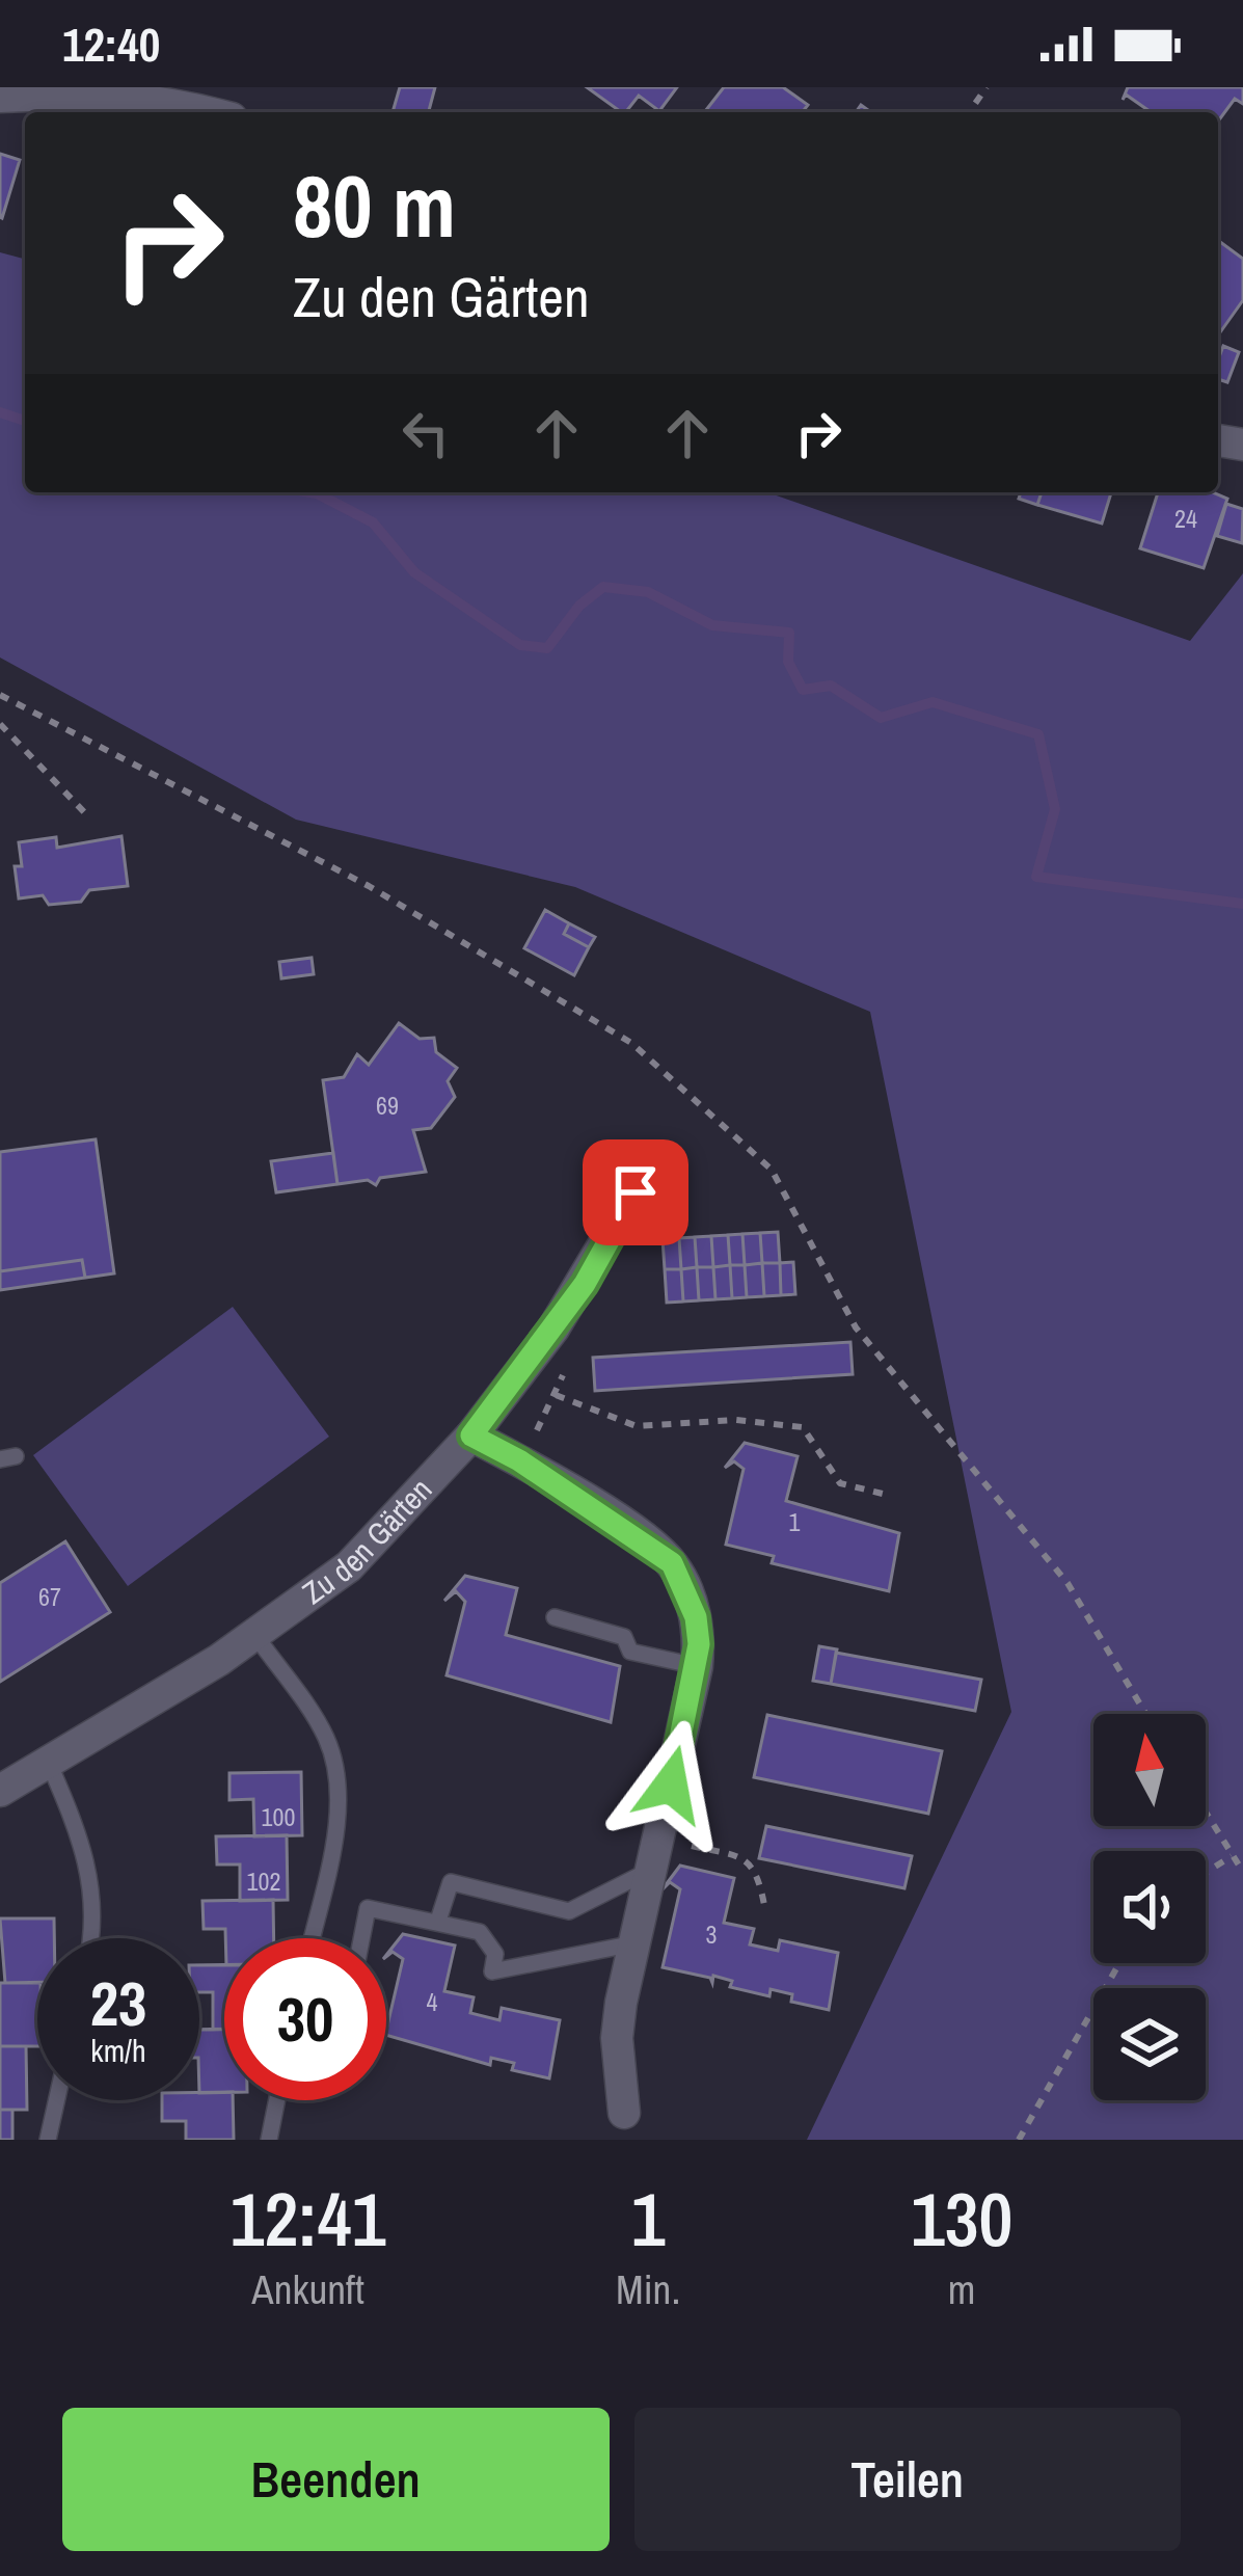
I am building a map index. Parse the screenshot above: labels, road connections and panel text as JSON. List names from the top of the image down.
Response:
{
  "streets": {
    "street": ["Zu den Gärten"]
  },
  "house_numbers": [
    "24",
    "69",
    "1",
    "67",
    "100",
    "102",
    "3",
    "4"
  ],
  "north": "top",
  "page": {
    "status": "12:40",
    "turn": ["80 m", "Zu den Gärten"],
    "speed": "23 km/h",
    "limit": "30",
    "eta": [
      "12:41",
      "Ankunft",
      "1",
      "Min.",
      "130",
      "m"
    ],
    "buttons": ["Beenden", "Teilen"]
  }
}
